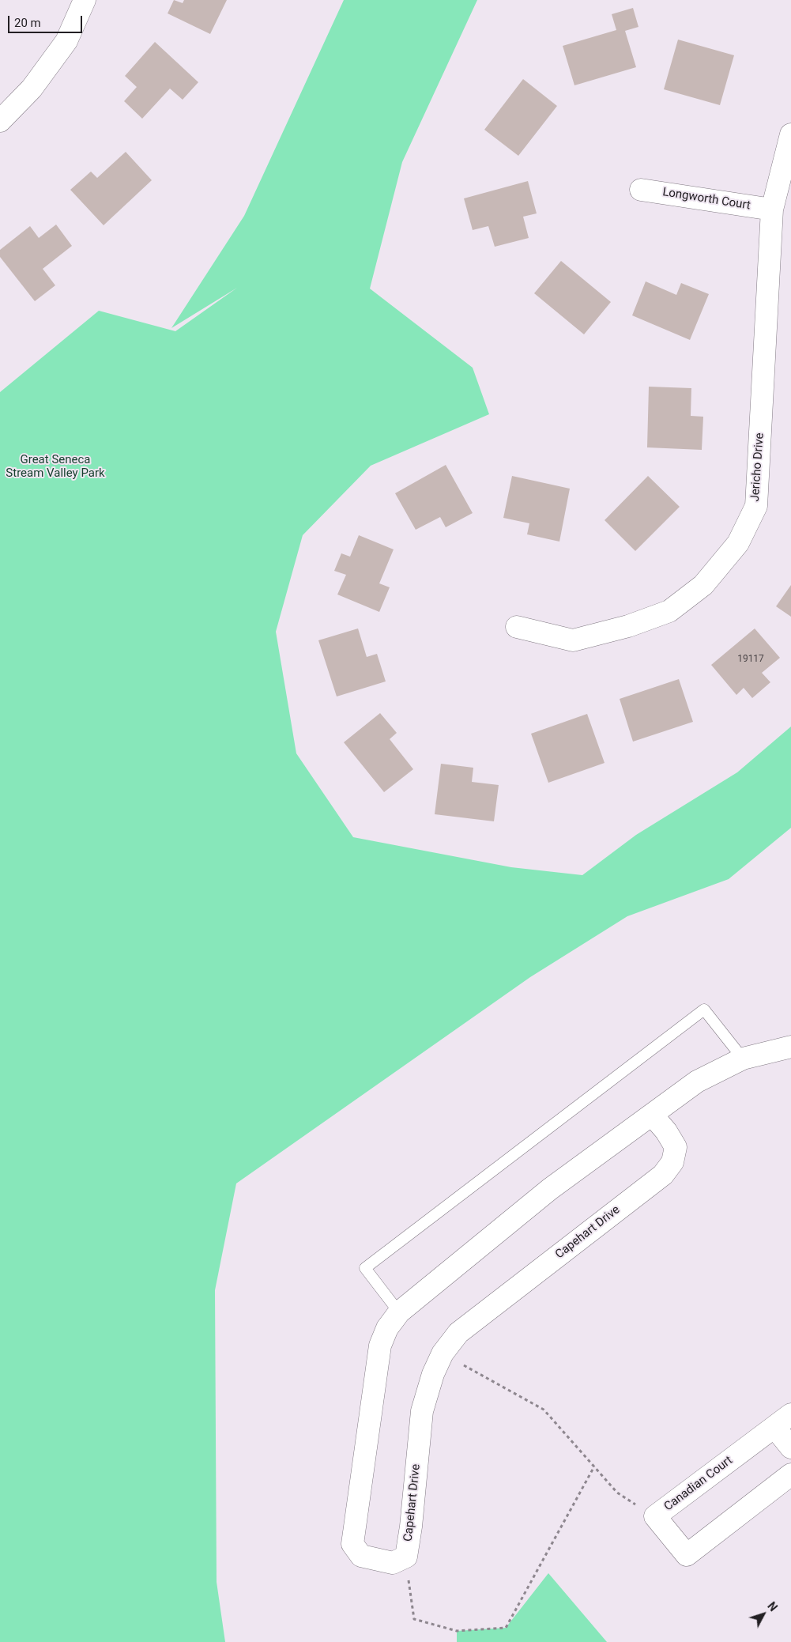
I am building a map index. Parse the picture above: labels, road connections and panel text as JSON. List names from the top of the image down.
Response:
{
  "streets": {
    "street": [
      "Longworth Court",
      "Jericho Drive",
      "Capehart Drive",
      "Canadian Court"
    ]
  },
  "crossings": [
    ["Longworth Court", "Jericho Drive"]
  ],
  "parks": ["Great Seneca Stream Valley Park"],
  "house_numbers": ["19117"],
  "scale_bar": "20 m",
  "north": "top right"
}
